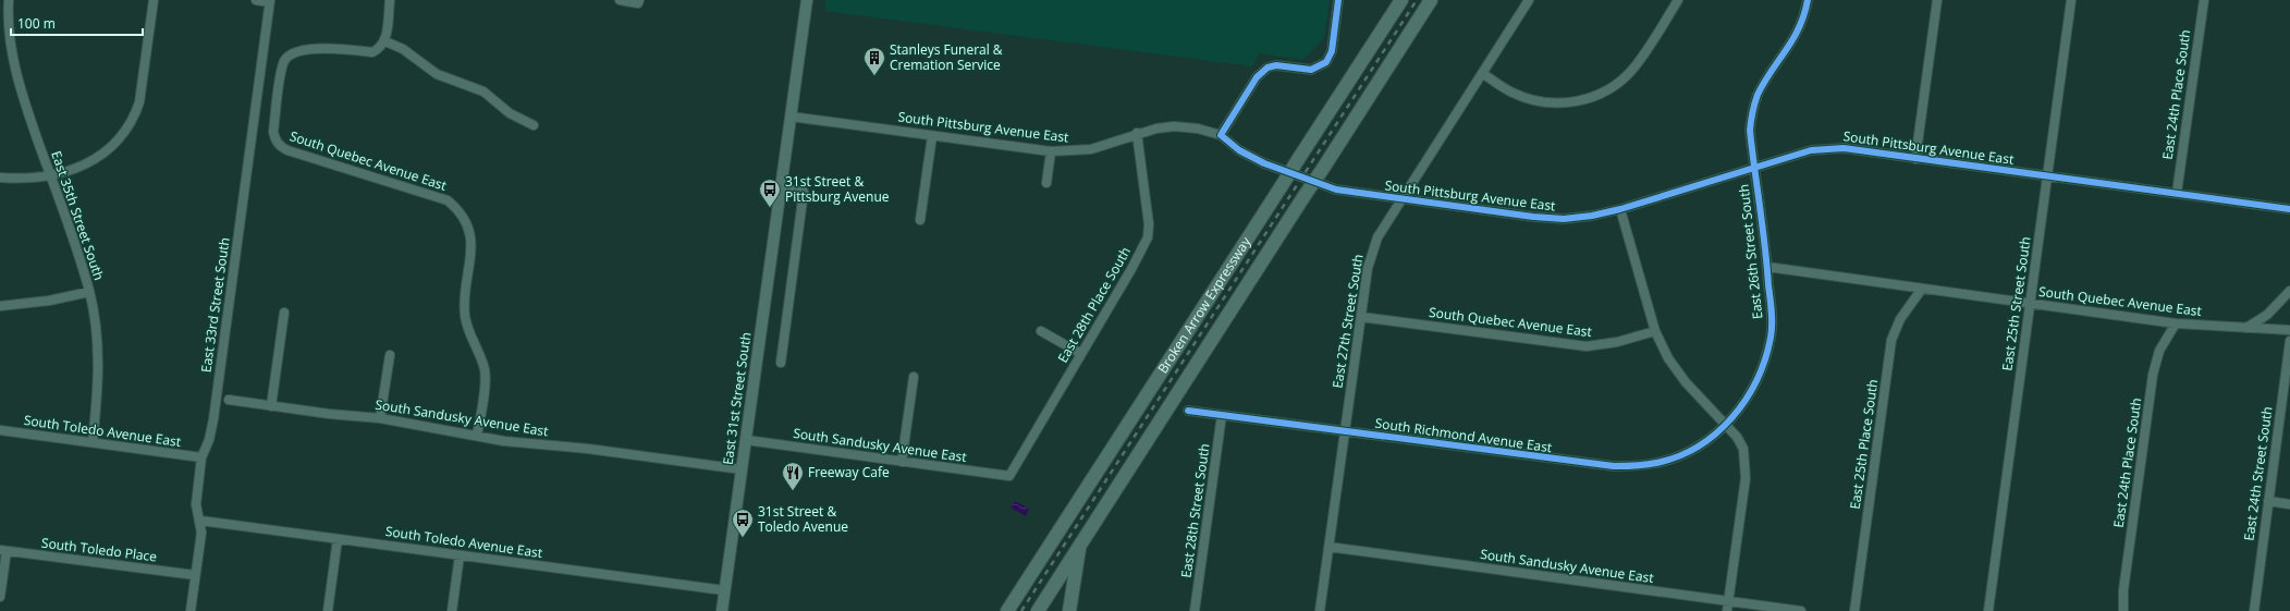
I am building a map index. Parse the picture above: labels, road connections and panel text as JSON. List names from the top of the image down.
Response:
{
  "streets": {
    "highway": ["Broken Arrow Expressway"],
    "main road": ["East 31st Street South"],
    "street": [
      "East 24th Place South",
      "South Pittsburg Avenue East",
      "South Quebec Avenue East",
      "East 35th Street South",
      "East 26th Street South",
      "East 25th Street South",
      "East 33rd Street South",
      "East 28th Place South",
      "East 27th Street South",
      "South Sandusky Avenue East",
      "South Toledo Avenue East",
      "South Richmond Avenue East",
      "East 25th Place South",
      "East 24th Street South",
      "East 28th Street South",
      "South Toledo Place"
    ]
  },
  "crossings": [
    ["East 24th Place South", "South Pittsburg Avenue East"],
    ["East 24th Place South", "South Quebec Avenue East"],
    ["South Pittsburg Avenue East", "East 26th Street South"],
    ["South Pittsburg Avenue East", "East 25th Street South"],
    ["South Pittsburg Avenue East", "East 28th Place South"],
    ["South Pittsburg Avenue East", "East 27th Street South"],
    ["South Pittsburg Avenue East", "East 31st Street South"],
    ["South Quebec Avenue East", "East 26th Street South"],
    ["South Quebec Avenue East", "East 25th Street South"],
    ["South Quebec Avenue East", "East 27th Street South"],
    ["South Quebec Avenue East", "South Sandusky Avenue East"],
    ["South Quebec Avenue East", "East 25th Place South"],
    ["East 35th Street South", "South Toledo Avenue East"],
    ["East 26th Street South", "South Richmond Avenue East"],
    ["East 33rd Street South", "South Toledo Avenue East"],
    ["East 33rd Street South", "South Toledo Place"],
    ["East 28th Place South", "South Sandusky Avenue East"],
    ["East 27th Street South", "South Sandusky Avenue East"],
    ["East 27th Street South", "South Richmond Avenue East"],
    ["East 31st Street South", "South Sandusky Avenue East"],
    ["East 31st Street South", "South Toledo Avenue East"],
    ["South Richmond Avenue East", "East 28th Street South"]
  ],
  "places": {
    "building": ["Stanleys Funeral & Cremation Service"],
    "bus stop": ["31st Street & Pittsburg Avenue", "31st Street & Toledo Avenue"],
    "restaurant": ["Freeway Cafe"]
  },
  "scale_bar": "100 m"
}
